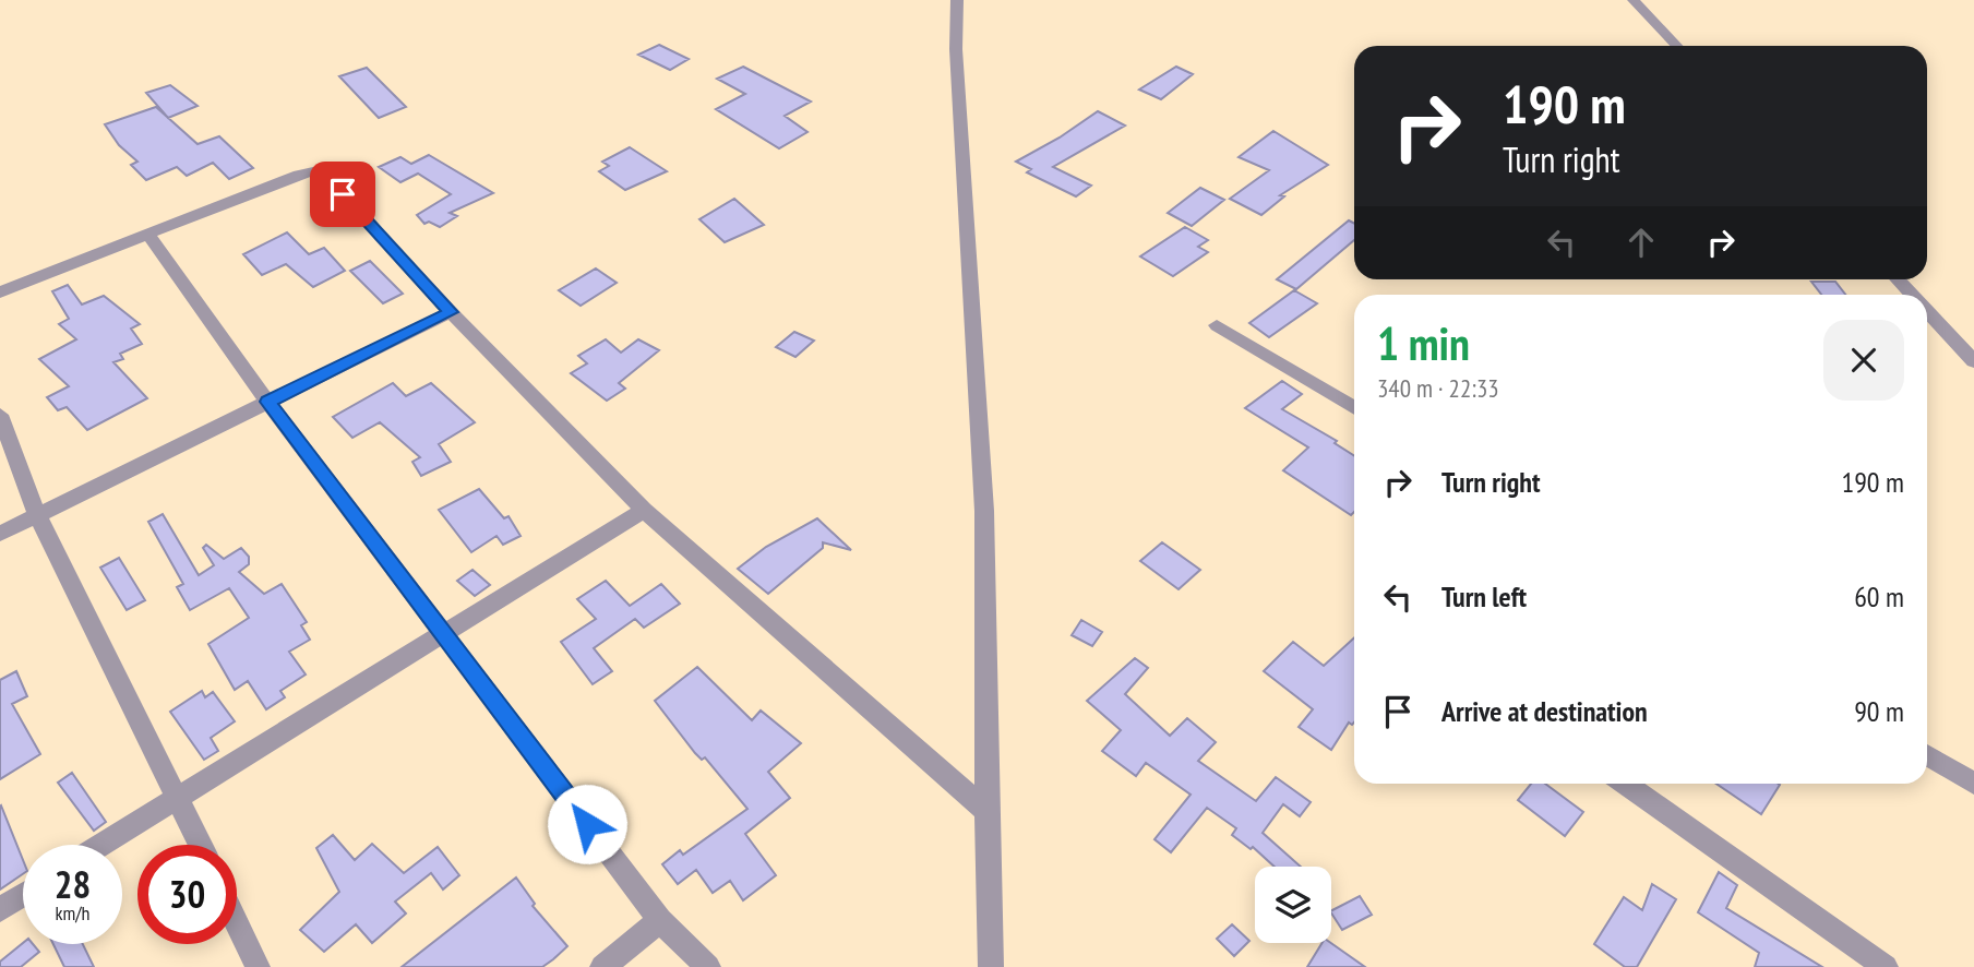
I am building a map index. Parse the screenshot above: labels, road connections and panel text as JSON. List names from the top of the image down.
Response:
{
  "page": {
    "turn": ["190 m", "Turn right"],
    "heading": ["1 min", "340 m · 22:33"],
    "list": [
      {
        "name": "Turn right",
        "value": "190 m"
      },
      {
        "name": "Turn left",
        "value": "60 m"
      },
      {
        "name": "Arrive at destination",
        "value": "90 m"
      }
    ],
    "speed": "28 km/h",
    "limit": "30"
  }
}
